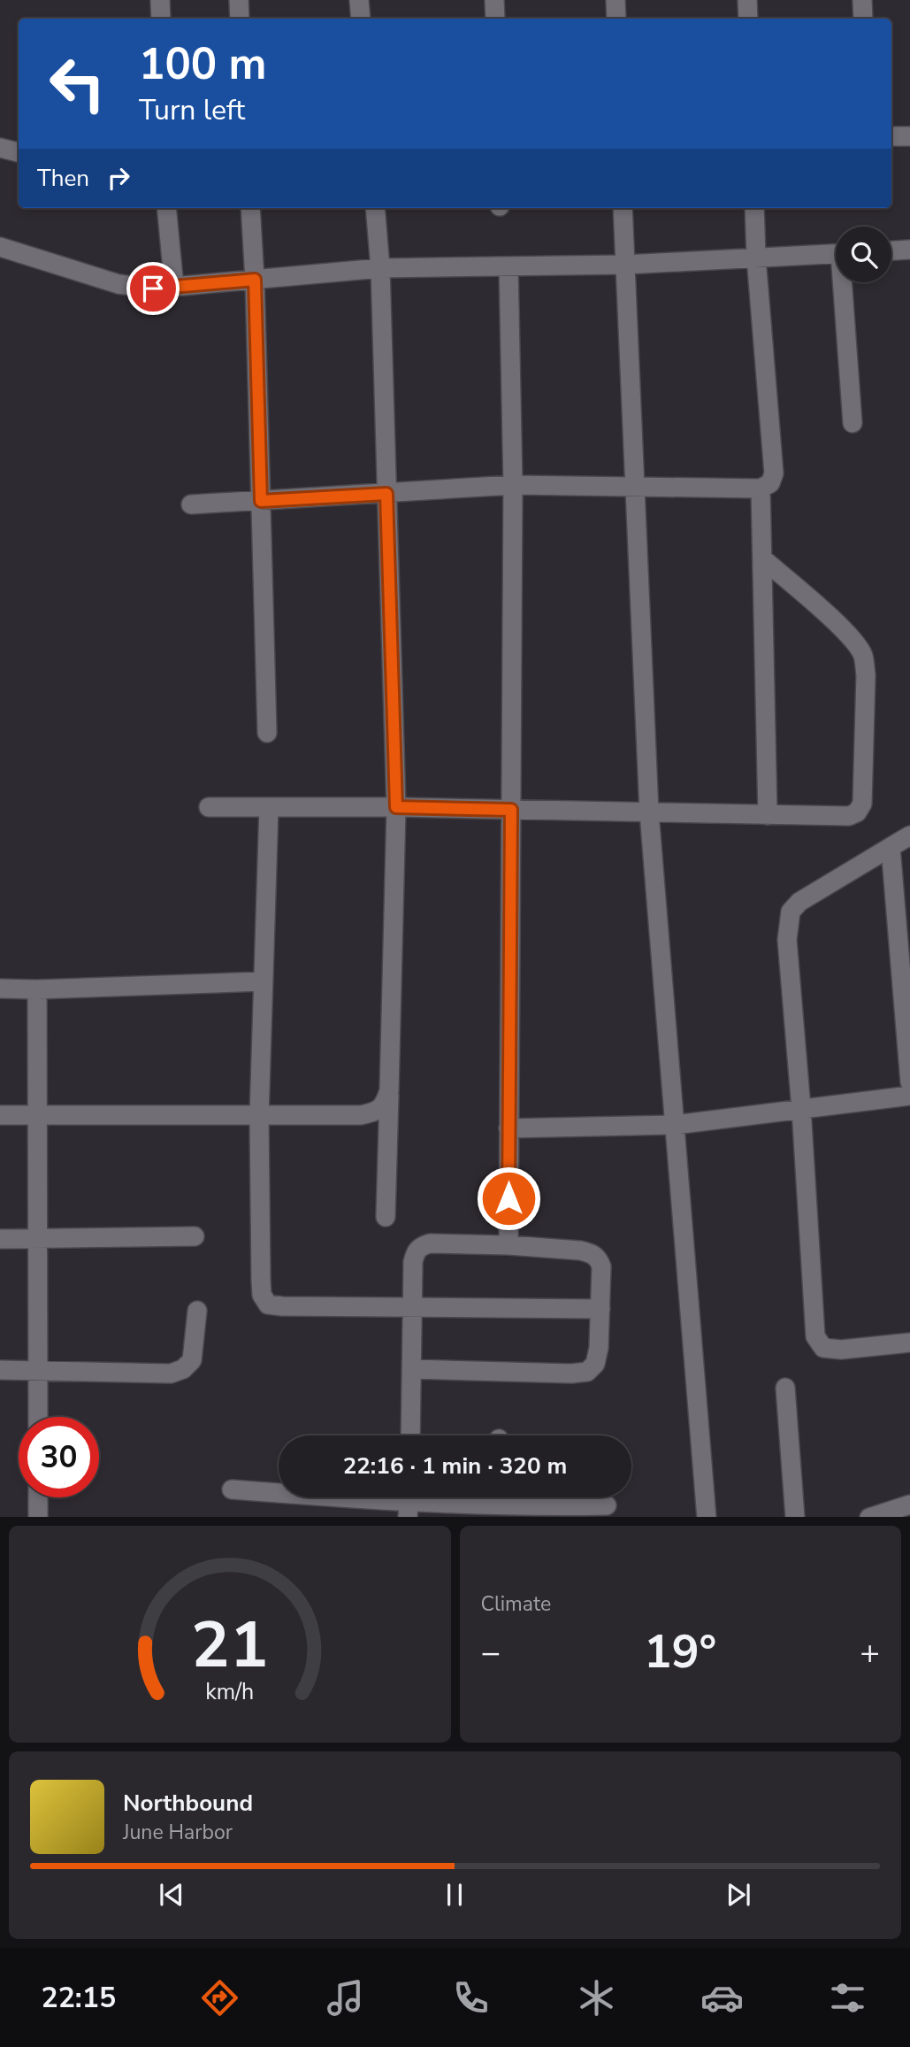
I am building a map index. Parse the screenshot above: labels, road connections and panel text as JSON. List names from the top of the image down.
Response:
{
  "page": {
    "turn": ["100 m", "Turn left"],
    "then": "Then",
    "limit": "30",
    "trip": "22:16 · 1 min · 320 m",
    "tile": "Climate",
    "heat": ["−", "19°", "+"],
    "song": ["Northbound", "June Harbor"],
    "tabs": "22:15",
    "gauge": ["21", "km/h"]
  }
}
